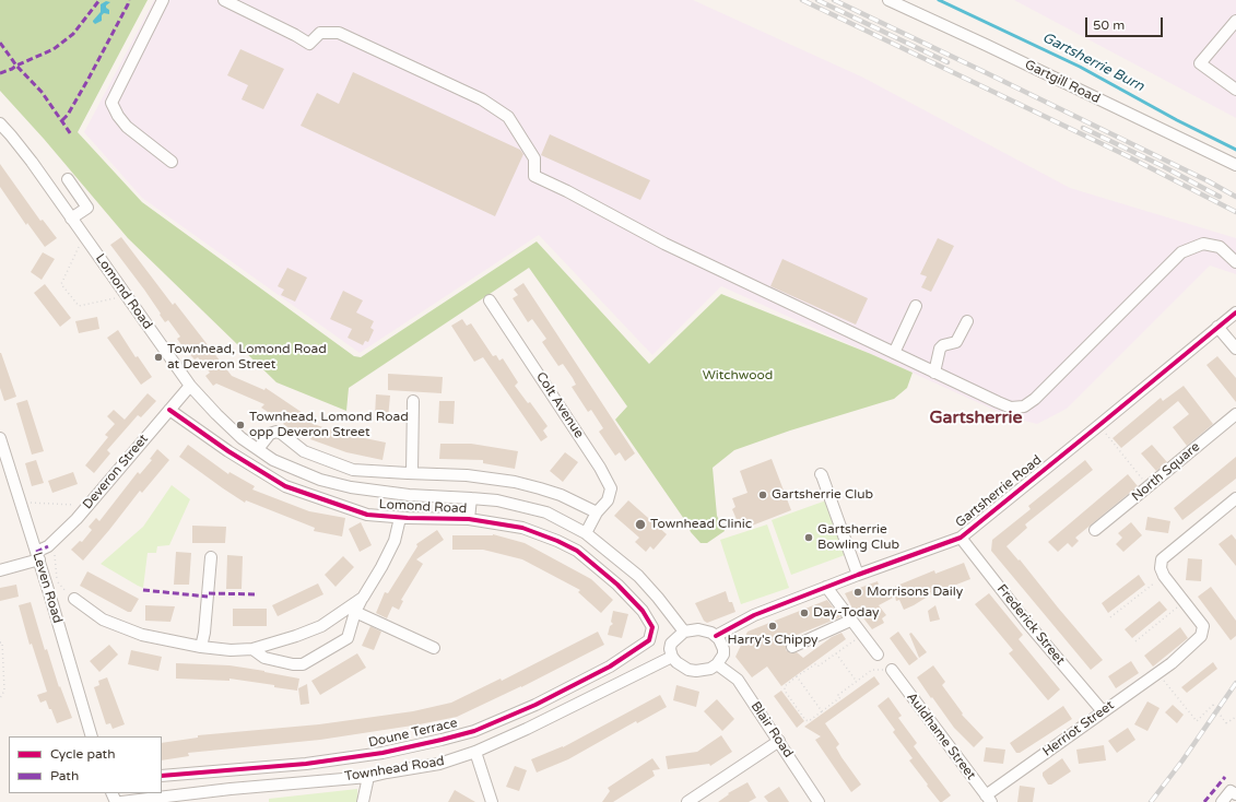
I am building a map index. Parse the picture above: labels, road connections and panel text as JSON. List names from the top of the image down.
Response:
{
  "streets": {
    "street": [
      "Gartgill Road",
      "Lomond Road",
      "Colt Avenue",
      "Deveron Street",
      "North Square",
      "Gartsherrie Road",
      "Leven Road",
      "Frederick Street",
      "Herriot Street",
      "Blair Road",
      "Doune Terrace",
      "Auldhame Street",
      "Townhead Road"
    ]
  },
  "crossings": [
    ["Lomond Road", "Deveron Street"],
    ["Lomond Road", "Gartsherrie Road"],
    ["Lomond Road", "Blair Road"],
    ["Lomond Road", "Doune Terrace"],
    ["Lomond Road", "Townhead Road"],
    ["Deveron Street", "Leven Road"],
    ["Gartsherrie Road", "Frederick Street"],
    ["Gartsherrie Road", "Blair Road"],
    ["Gartsherrie Road", "Townhead Road"],
    ["Frederick Street", "Herriot Street"],
    ["Herriot Street", "Auldhame Street"],
    ["Blair Road", "Townhead Road"],
    ["Doune Terrace", "Townhead Road"]
  ],
  "districts": ["Gartsherrie"],
  "water": ["Gartsherrie Burn"],
  "parks": ["Witchwood"],
  "places": [
    "Townhead, Lomond Road at Deveron Street",
    "Townhead, Lomond Road opp Deveron Street",
    "Gartsherrie Club",
    "Townhead Clinic",
    "Gartsherrie Bowling Club",
    "Morrisons Daily",
    "Day-Today",
    "Harry's Chippy"
  ],
  "legend": ["Cycle path", "Path"],
  "scale_bar": "50 m"
}
